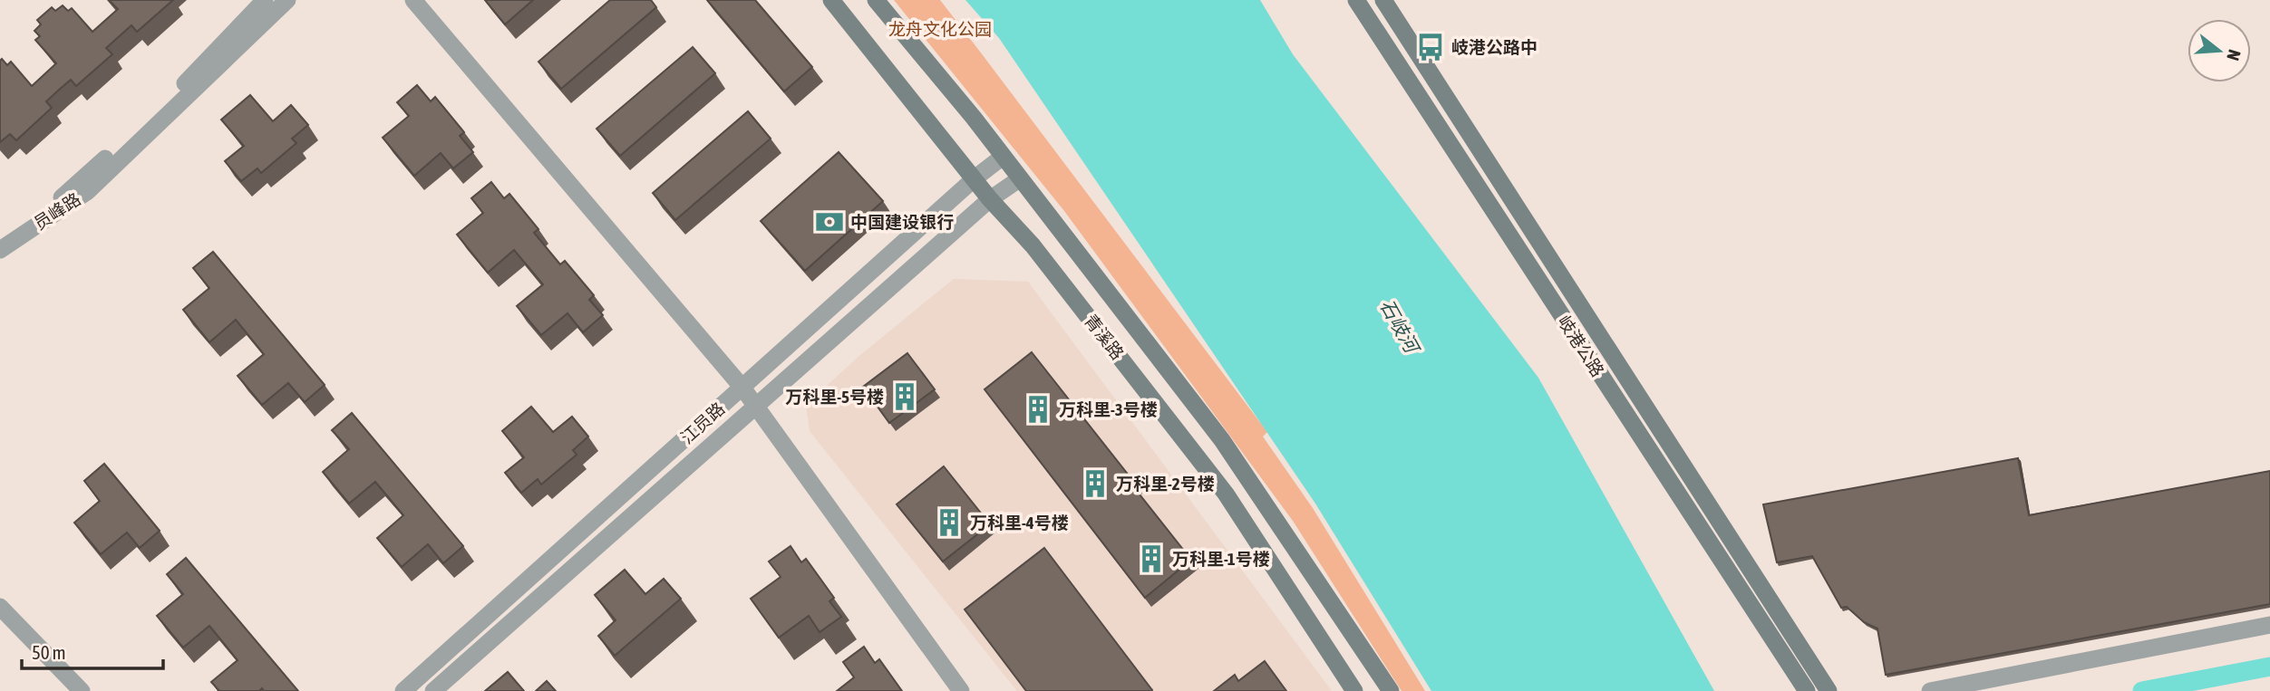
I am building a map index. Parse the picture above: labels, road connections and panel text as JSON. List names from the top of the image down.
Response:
{
  "streets": {
    "main road": ["青溪路", "岐港公路"],
    "street": ["员峰路", "江员路"]
  },
  "crossings": [
    ["青溪路", "江员路"]
  ],
  "water": ["石岐河"],
  "parks": ["龙舟文化公园"],
  "places": {
    "bus stop": ["岐港公路中"],
    "bank": ["中国建设银行"],
    "building": [
      "万科里-5号楼",
      "万科里-3号楼",
      "万科里-2号楼",
      "万科里-4号楼",
      "万科里-1号楼"
    ]
  },
  "scale_bar": "50 m",
  "north": "right"
}
